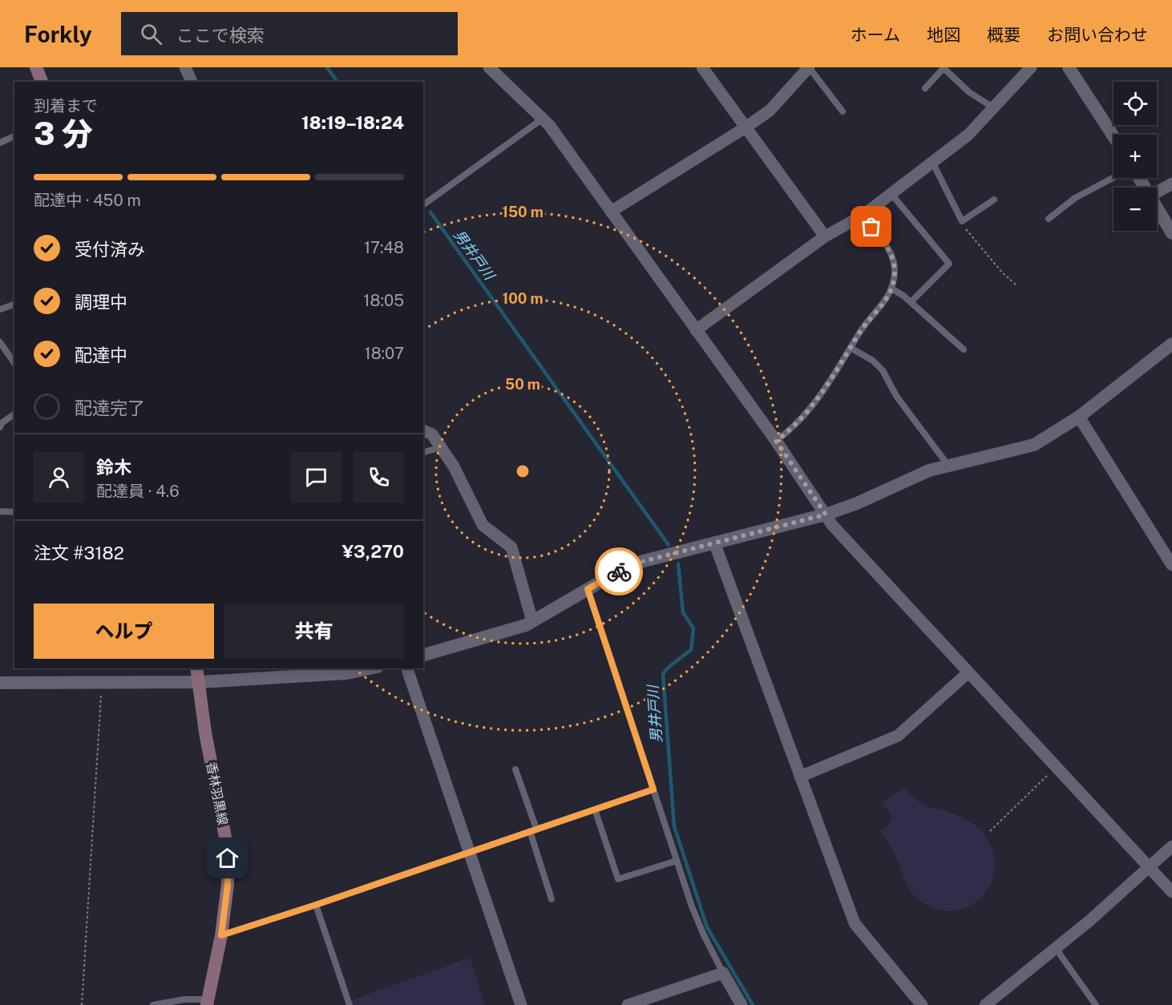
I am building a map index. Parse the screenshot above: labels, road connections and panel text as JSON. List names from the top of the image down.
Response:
{
  "streets": {
    "main road": ["香林羽黒線"]
  },
  "water": ["男井戸川"],
  "page": {
    "header": "Forkly",
    "search": "ここで検索",
    "nav": [
      "ホーム",
      "地図",
      "概要",
      "お問い合わせ"
    ],
    "map_buttons": ["+", "−"],
    "heading": ["3 分", "到着まで", "18:19–18:24"],
    "panel": [
      "鈴木",
      "配達員 · 4.6",
      "注文 #3182",
      "¥3,270"
    ],
    "bar": "配達中 · 450 m",
    "list": [
      ["受付済み", "17:48"],
      ["調理中", "18:05"],
      ["配達中", "18:07"],
      "配達完了"
    ],
    "buttons": ["ヘルプ", "共有"]
  },
  "rings": ["150 m", "100 m", "50 m"]
}
